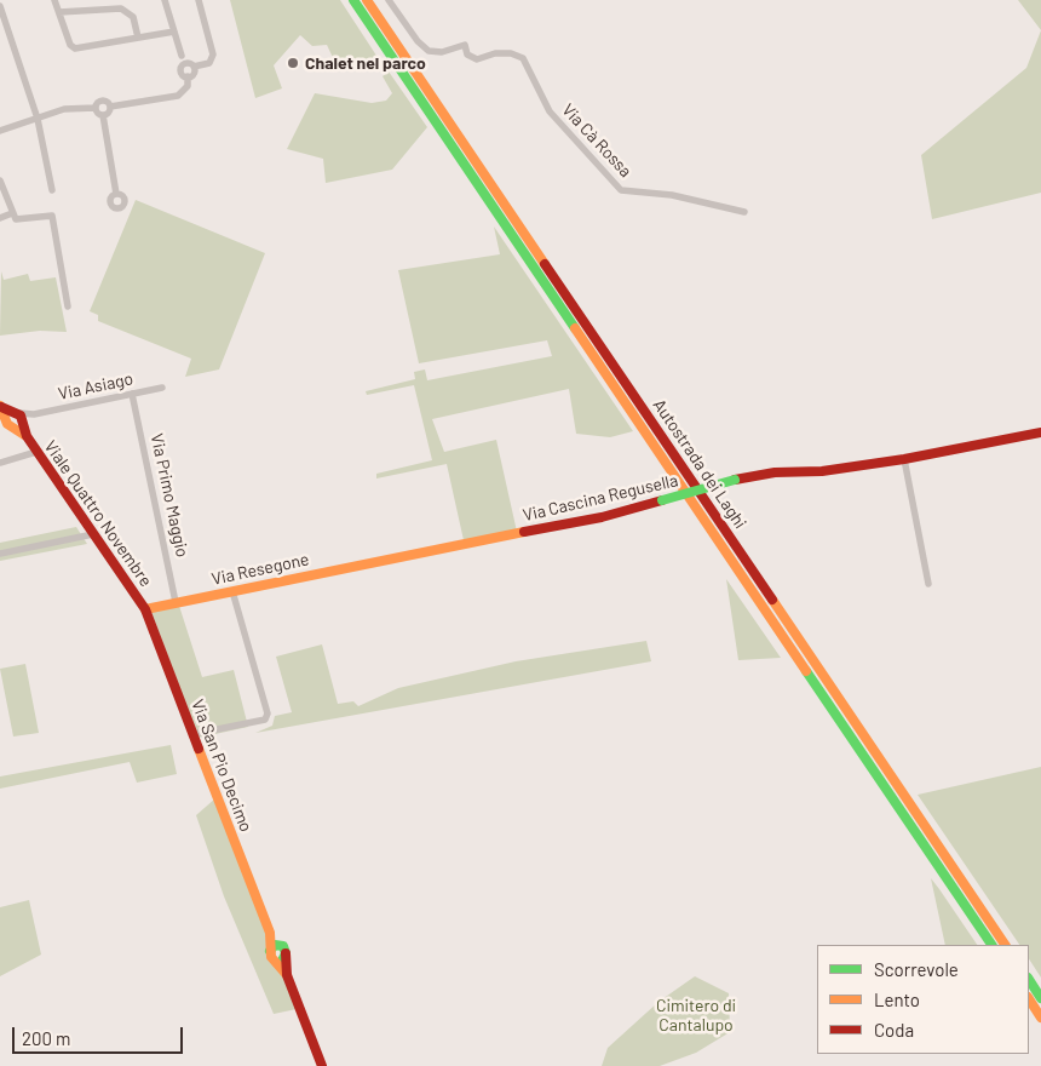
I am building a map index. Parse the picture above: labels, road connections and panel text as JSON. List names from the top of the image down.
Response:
{
  "streets": {
    "main road": [
      "Autostrada dei Laghi",
      "Via Cascina Regusella",
      "Viale Quattro Novembre",
      "Via Resegone",
      "Via San Pio Decimo"
    ],
    "street": ["Via Cà Rossa", "Via Asiago", "Via Primo Maggio"]
  },
  "crossings": [
    ["Via Asiago", "Via Primo Maggio"],
    ["Via Asiago", "Viale Quattro Novembre"],
    ["Via Primo Maggio", "Via Resegone"],
    ["Via Cascina Regusella", "Via Resegone"],
    ["Viale Quattro Novembre", "Via Resegone"],
    ["Viale Quattro Novembre", "Via San Pio Decimo"],
    ["Via Resegone", "Via San Pio Decimo"]
  ],
  "parks": ["Cimitero di Cantalupo"],
  "places": ["Chalet nel parco"],
  "legend": ["Scorrevole", "Lento", "Coda"],
  "scale_bar": "200 m"
}
